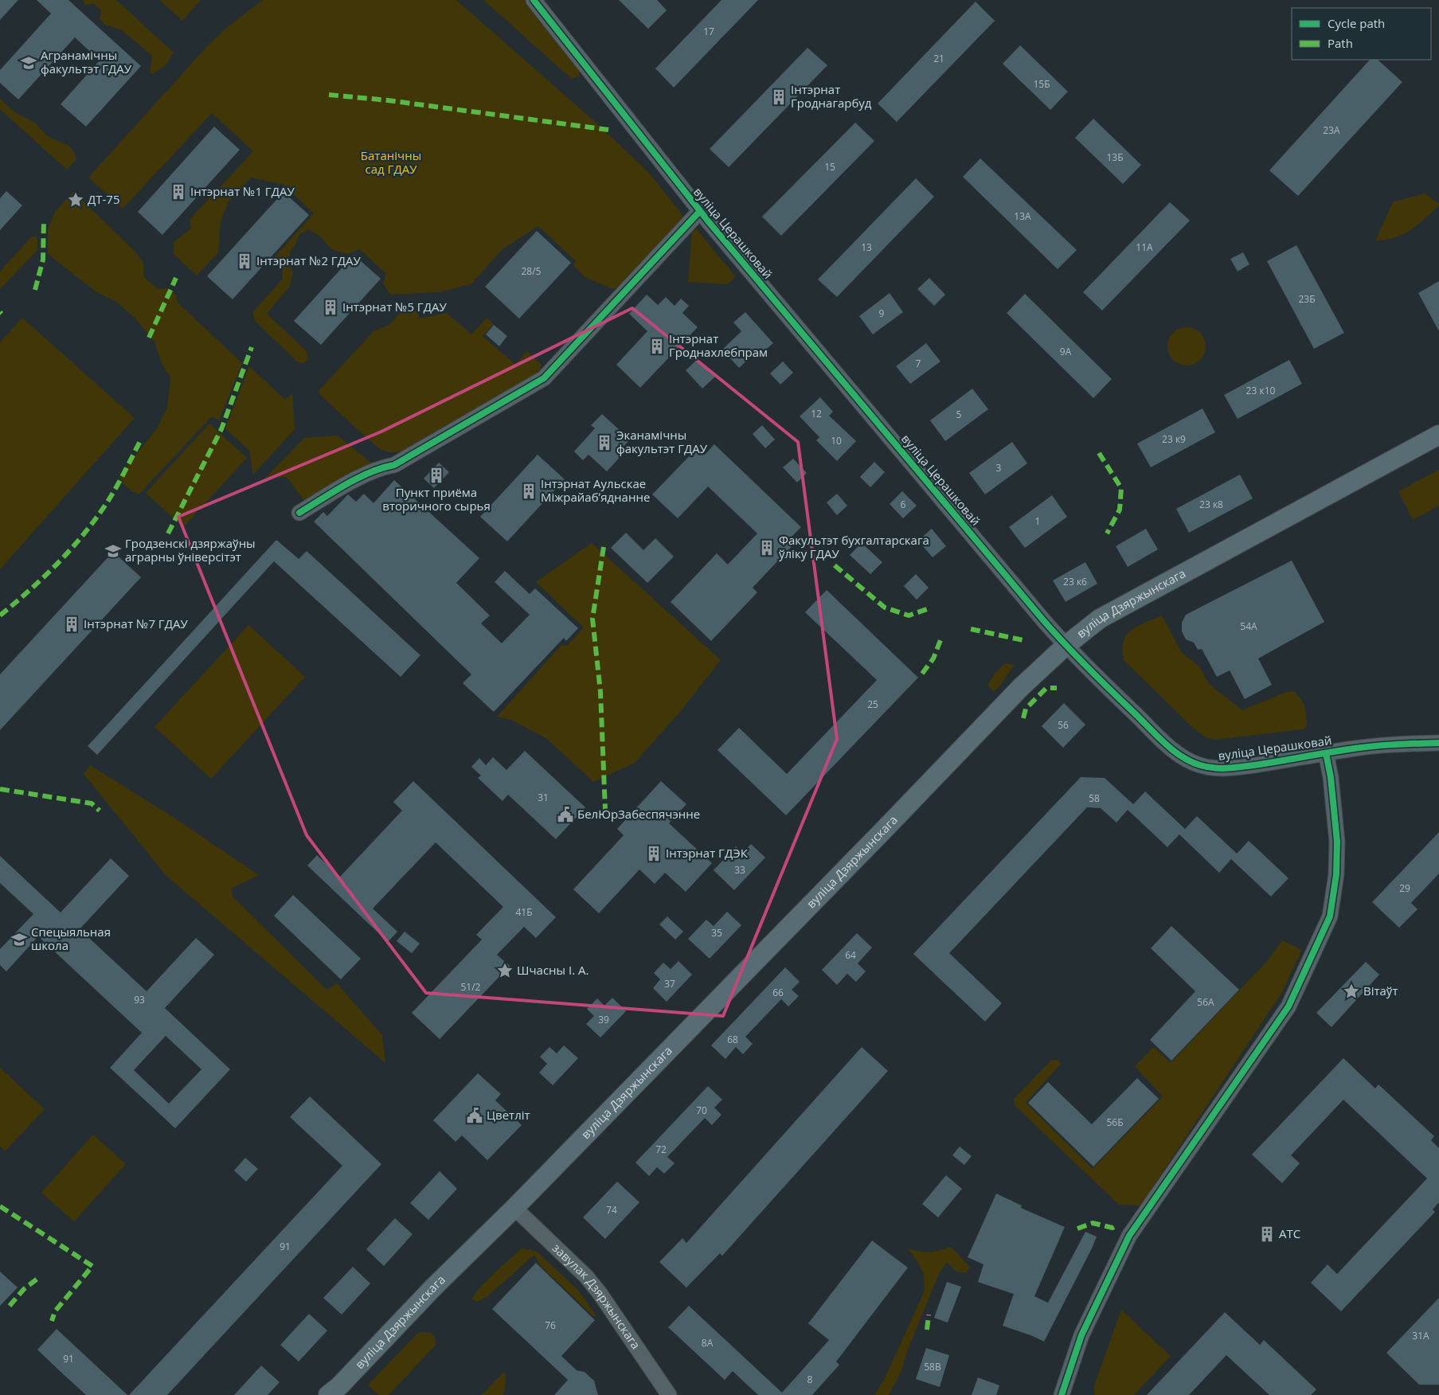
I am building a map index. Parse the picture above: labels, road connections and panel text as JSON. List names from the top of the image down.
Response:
{
  "streets": {
    "main road": ["вуліца Дзяржынскага"],
    "street": ["вуліца Церашковай", "завулак Дзяржынскага"]
  },
  "crossings": [
    ["вуліца Церашковай", "вуліца Дзяржынскага"],
    ["вуліца Дзяржынскага", "завулак Дзяржынскага"]
  ],
  "parks": ["Батанічны сад ГДАУ"],
  "places": {
    "school or university": ["Агранамічны факультэт ГДАУ", "Гродзенскі дзяржаўны аграрны ўніверсітэт", "Спецыяльная школа"],
    "building": [
      "Інтэрнат Гроднагарбуд",
      "Інтэрнат №1 ГДАУ",
      "Інтэрнат №2 ГДАУ",
      "Інтэрнат №5 ГДАУ",
      "Інтэрнат Гроднахлебпрам",
      "Эканамічны факультэт ГДАУ",
      "Пункт приёма вторичного сырья",
      "Інтэрнат Аульскае Міжрайабʼяднанне",
      "Факультэт бухгалтарскага ўліку ГДАУ",
      "Інтэрнат №7 ГДАУ",
      "Інтэрнат ГДЭК",
      "АТС"
    ],
    "place": ["ДТ-75", "Шчасны І. А.", "Вітаўт"],
    "public building": ["БелЮрЗабеспячэнне", "Цветліт"]
  },
  "house_numbers": [
    "17",
    "21",
    "15Б",
    "23А",
    "13Б",
    "15",
    "13А",
    "13",
    "11А",
    "28/5",
    "23Б",
    "9",
    "9А",
    "7",
    "23 к10",
    "12",
    "5",
    "23 к9",
    "10",
    "3",
    "6",
    "23 к8",
    "1",
    "23 к6",
    "54А",
    "25",
    "56",
    "31",
    "58",
    "33",
    "29",
    "41Б",
    "35",
    "64",
    "37",
    "51/2",
    "66",
    "93",
    "56А",
    "39",
    "68",
    "70",
    "56Б",
    "72",
    "74",
    "91",
    "76",
    "31А",
    "8А",
    "91",
    "58В",
    "8"
  ],
  "legend": ["Cycle path", "Path"]
}
